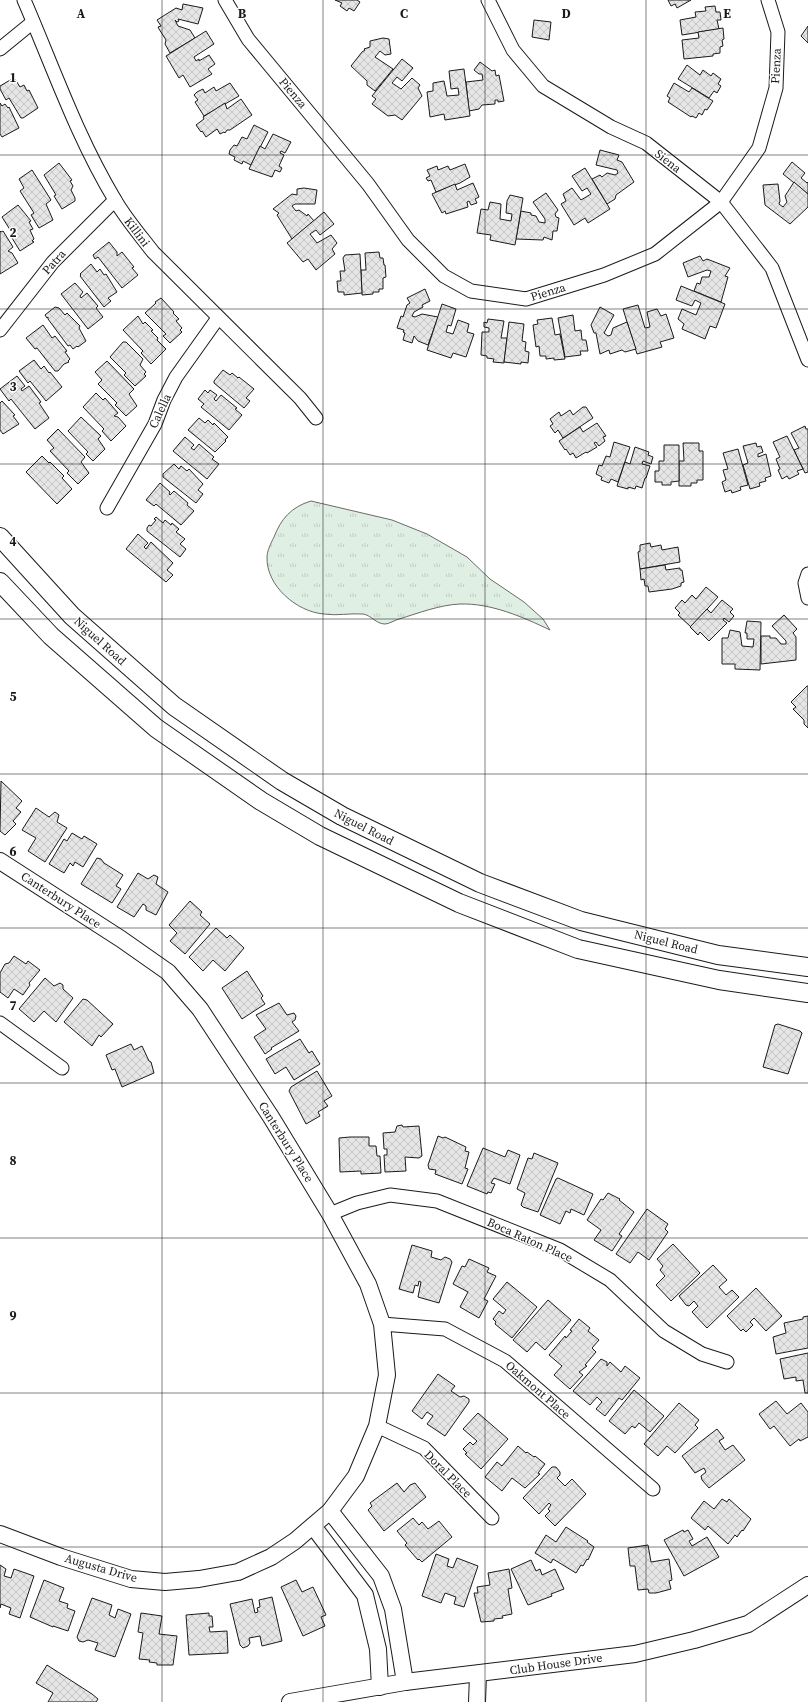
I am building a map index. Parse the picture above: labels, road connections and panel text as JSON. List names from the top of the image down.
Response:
{
  "streets": {
    "main road": ["Niguel Road"],
    "street": [
      "Pienza",
      "Siena",
      "Killini",
      "Patra",
      "Calella",
      "Canterbury Place",
      "Boca Raton Place",
      "Oakmont Place",
      "Doral Place",
      "Augusta Drive",
      "Club House Drive"
    ]
  },
  "crossings": [
    ["Pienza", "Siena"],
    ["Killini", "Patra"],
    ["Killini", "Calella"],
    ["Canterbury Place", "Boca Raton Place"],
    ["Canterbury Place", "Oakmont Place"],
    ["Canterbury Place", "Doral Place"],
    ["Canterbury Place", "Augusta Drive"]
  ],
  "grid": {
    "columns": [
      "A",
      "B",
      "C",
      "D",
      "E"
    ],
    "rows": [
      "1",
      "2",
      "3",
      "4",
      "5",
      "6",
      "7",
      "8",
      "9"
    ]
  }
}
